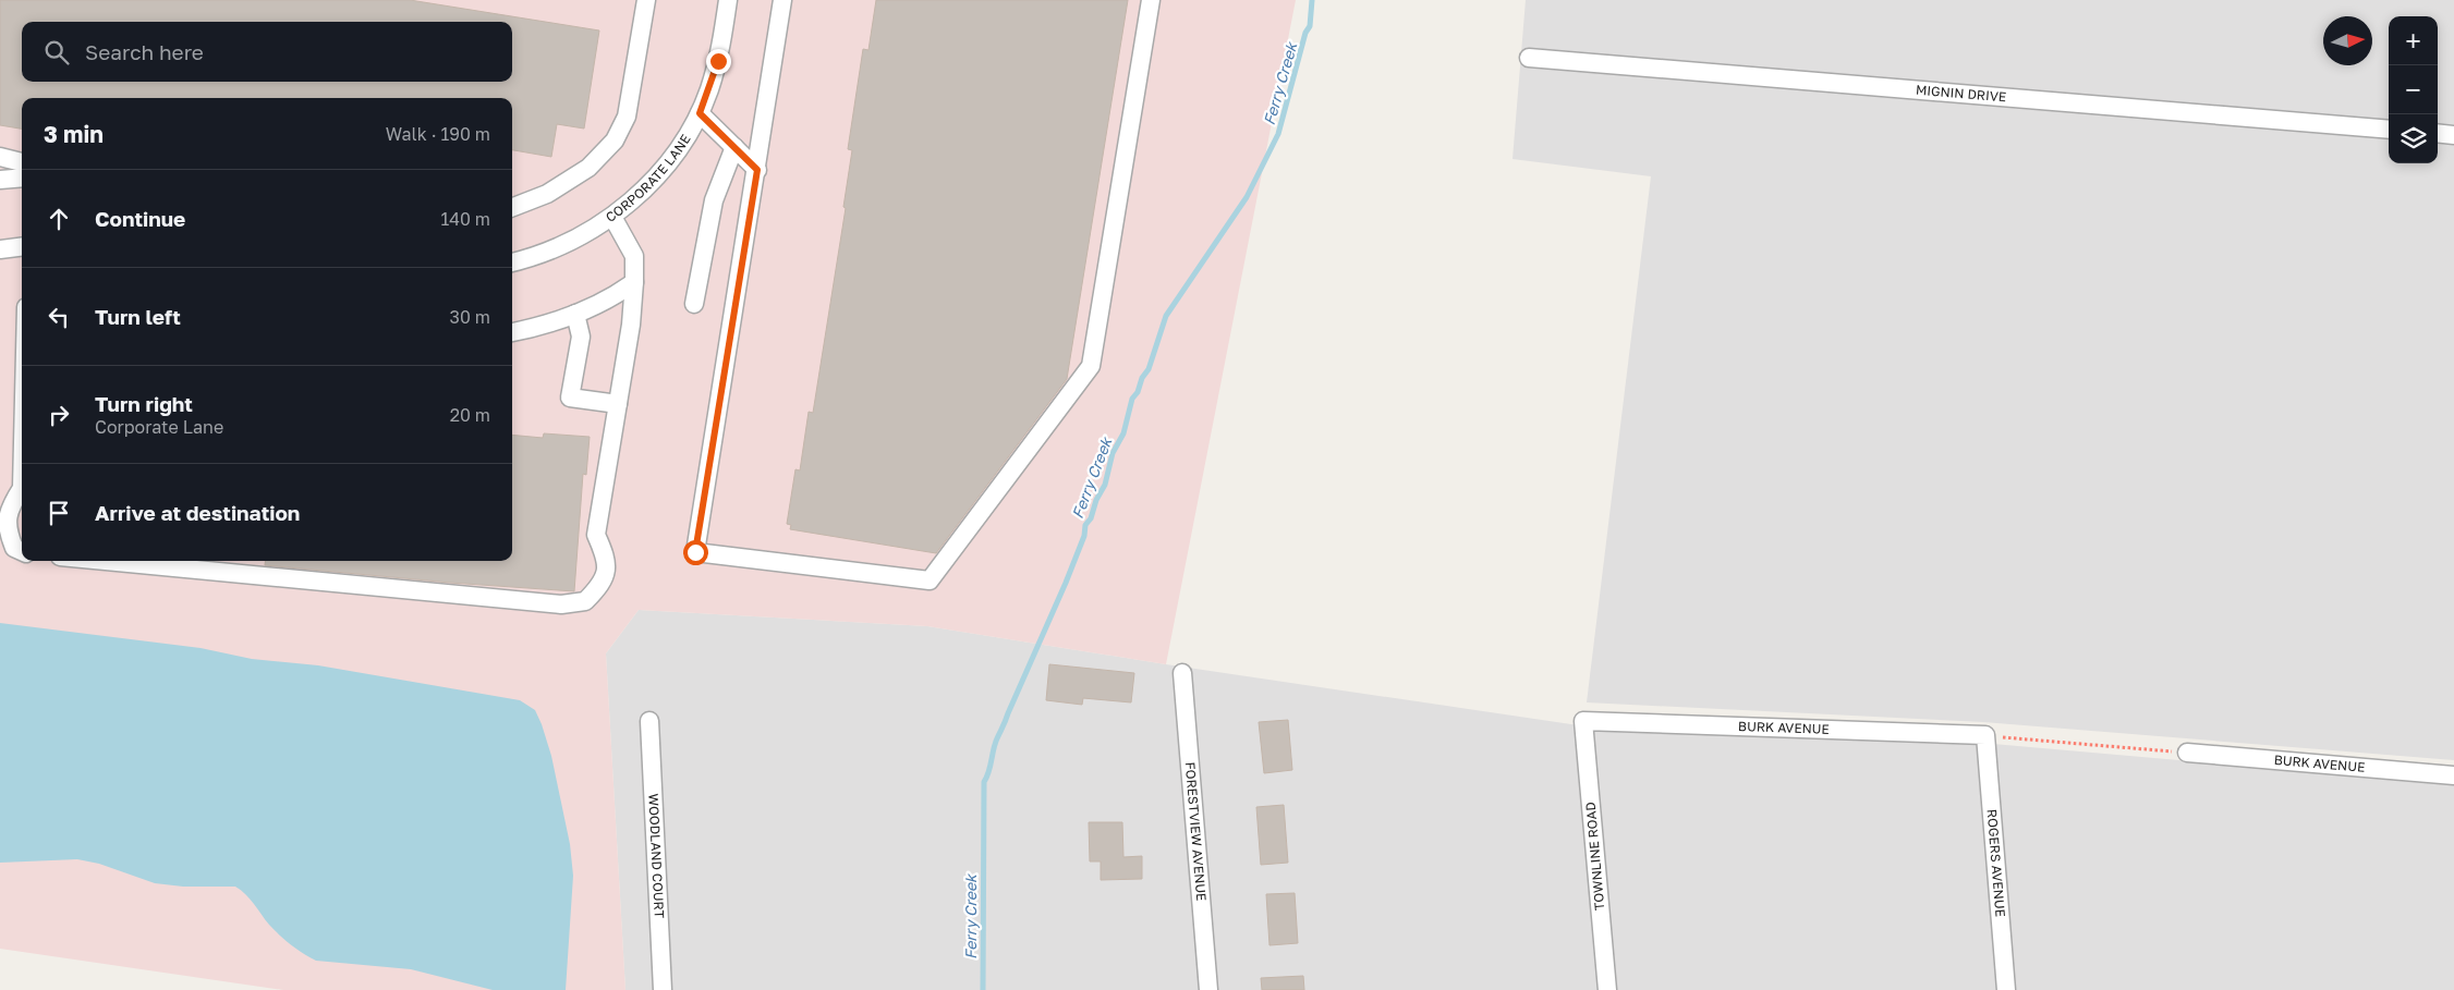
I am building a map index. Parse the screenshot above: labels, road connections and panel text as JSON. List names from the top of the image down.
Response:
{
  "streets": {
    "street": [
      "MIGNIN DRIVE",
      "CORPORATE LANE",
      "BURK AVENUE",
      "FORESTVIEW AVENUE",
      "WOODLAND COURT",
      "TOWNLINE ROAD",
      "ROGERS AVENUE"
    ]
  },
  "crossings": [
    ["BURK AVENUE", "TOWNLINE ROAD"],
    ["BURK AVENUE", "ROGERS AVENUE"]
  ],
  "water": ["Ferry Creek"],
  "north": "right",
  "page": {
    "map_buttons": ["+", "−"],
    "search": "Search here",
    "heading": ["3 min", "Walk · 190 m"],
    "list": [
      ["Continue", "140 m"],
      ["Turn left", "30 m"],
      ["Turn right", "Corporate Lane", "20 m"],
      "Arrive at destination"
    ]
  }
}
